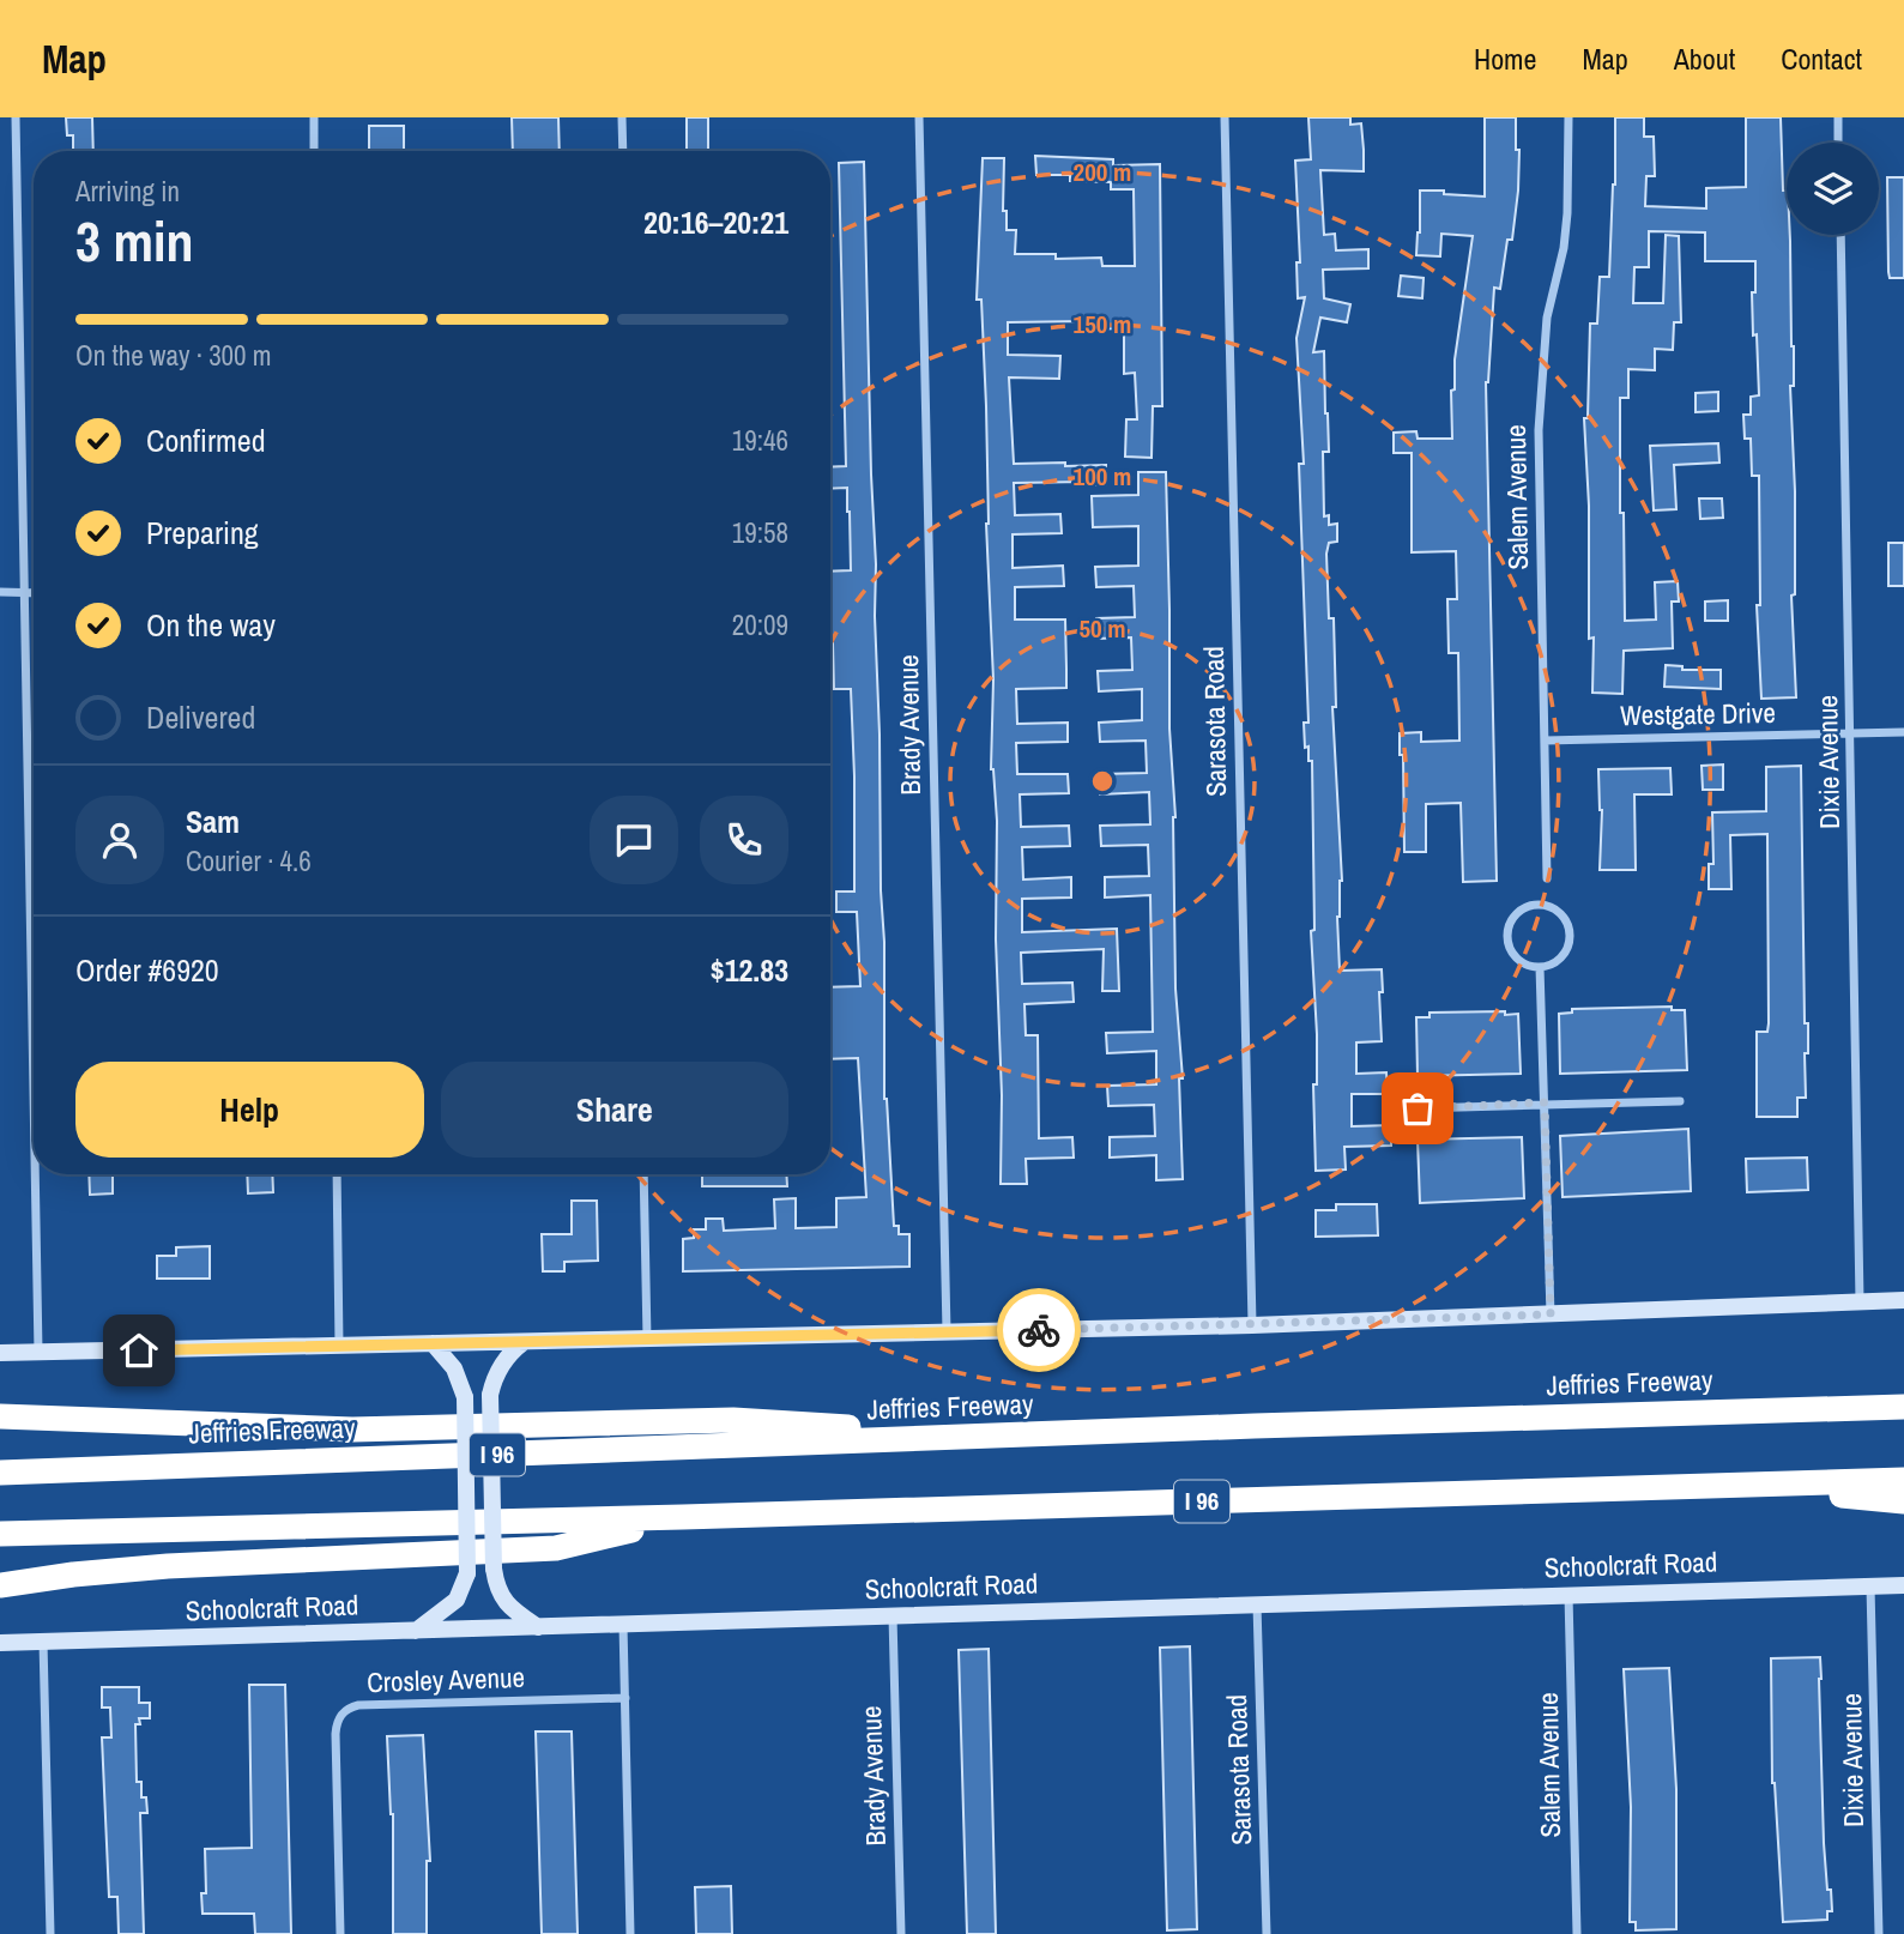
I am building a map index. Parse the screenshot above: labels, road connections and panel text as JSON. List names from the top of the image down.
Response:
{
  "streets": {
    "highway": ["Jeffries Freeway", "I 96"],
    "main road": ["Schoolcraft Road"],
    "street": [
      "Salem Avenue",
      "Westgate Drive",
      "Sarasota Road",
      "Brady Avenue",
      "Dixie Avenue",
      "Crosley Avenue"
    ]
  },
  "crossings": [
    ["Salem Avenue", "Westgate Drive"],
    ["Salem Avenue", "Schoolcraft Road"],
    ["Westgate Drive", "Dixie Avenue"],
    ["Sarasota Road", "Schoolcraft Road"],
    ["Brady Avenue", "Schoolcraft Road"],
    ["Dixie Avenue", "Schoolcraft Road"]
  ],
  "page": {
    "header": "Map",
    "nav": [
      "Home",
      "Map",
      "About",
      "Contact"
    ],
    "heading": ["3 min", "Arriving in", "20:16–20:21"],
    "panel": [
      "Sam",
      "Courier · 4.6",
      "Order #6920",
      "$12.83"
    ],
    "bar": "On the way · 300 m",
    "list": [
      ["Confirmed", "19:46"],
      ["Preparing", "19:58"],
      ["On the way", "20:09"],
      "Delivered"
    ],
    "buttons": ["Help", "Share"]
  },
  "rings": [
    "200 m",
    "150 m",
    "100 m",
    "50 m"
  ]
}
